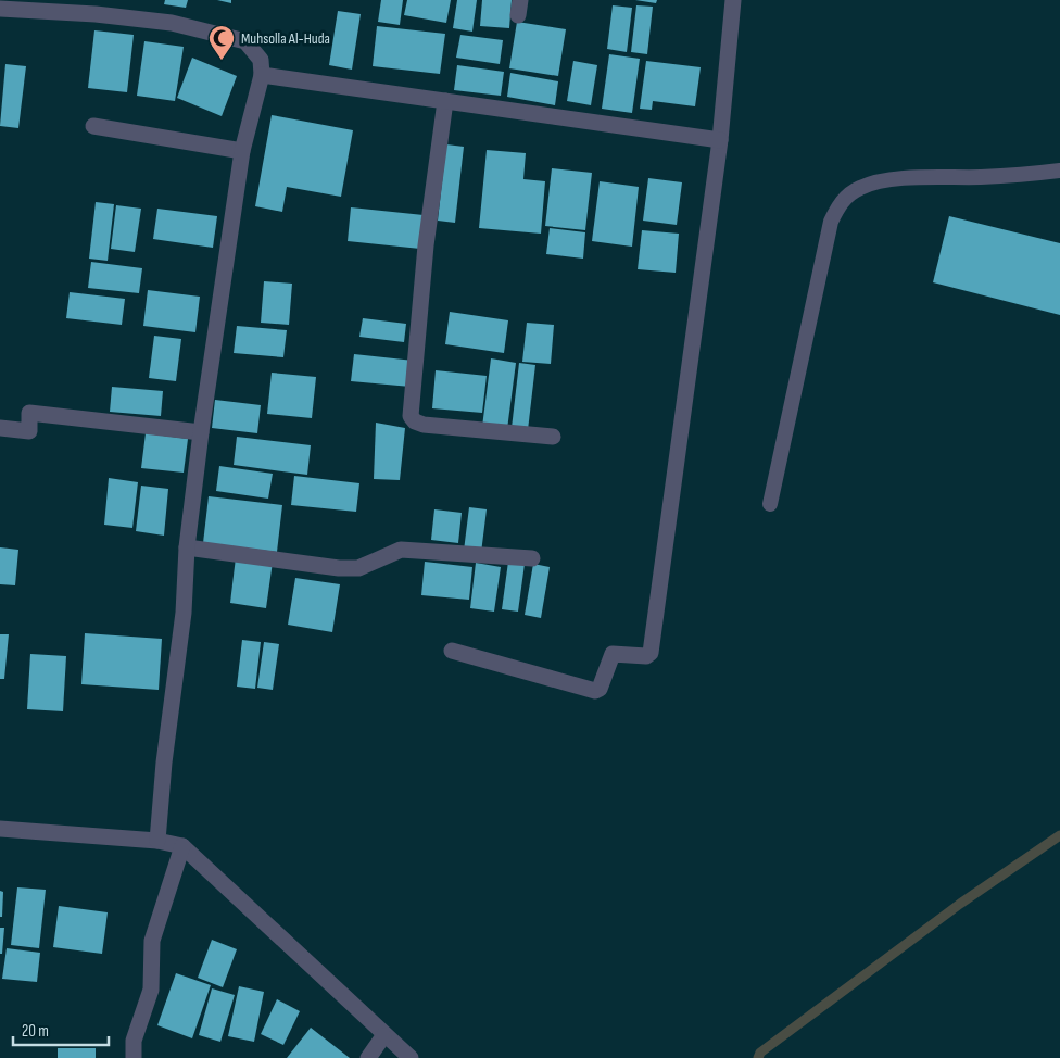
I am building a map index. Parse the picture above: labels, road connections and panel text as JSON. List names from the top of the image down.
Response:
{
  "places": {
    "mosque": ["Muhsolla Al-Huda"]
  },
  "scale_bar": "20 m"
}
